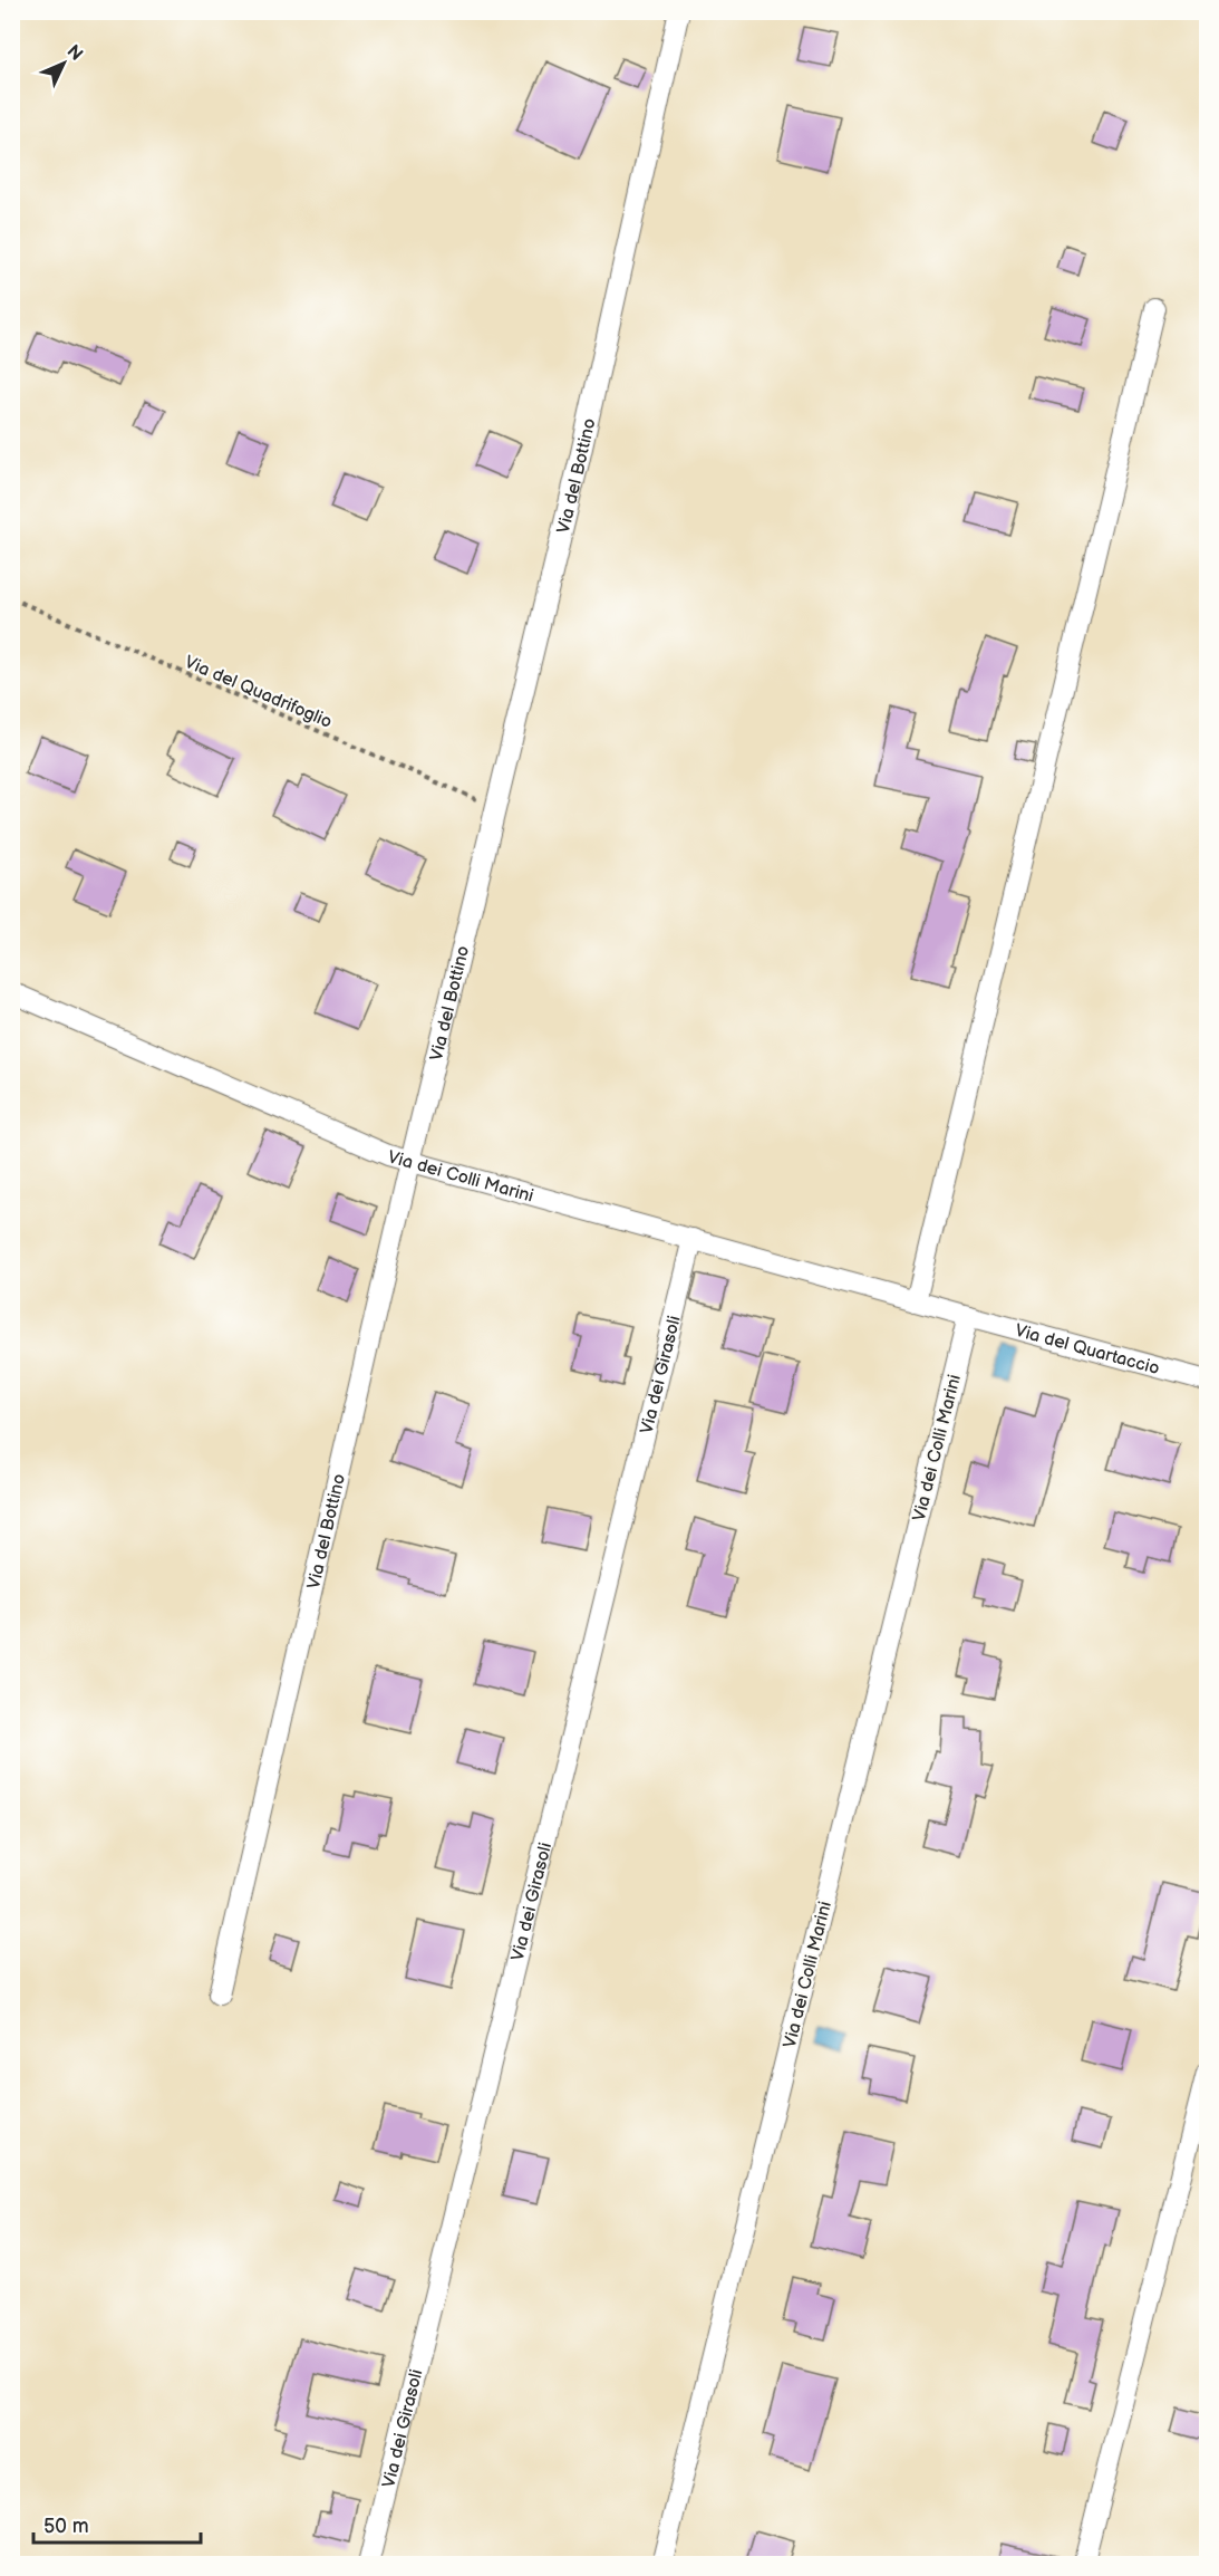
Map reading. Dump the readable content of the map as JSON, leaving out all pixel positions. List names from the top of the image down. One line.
{"streets":{"street":["Via del Bottino","Via dei Colli Marini","Via del Quartaccio","Via dei Girasoli"],"path":["Via del Quadrifoglio"]},"crossings":[["Via del Bottino","Via del Quadrifoglio"],["Via del Bottino","Via dei Colli Marini"],["Via dei Colli Marini","Via del Quartaccio"],["Via dei Colli Marini","Via dei Girasoli"]],"scale_bar":"50 m","north":"top right"}
